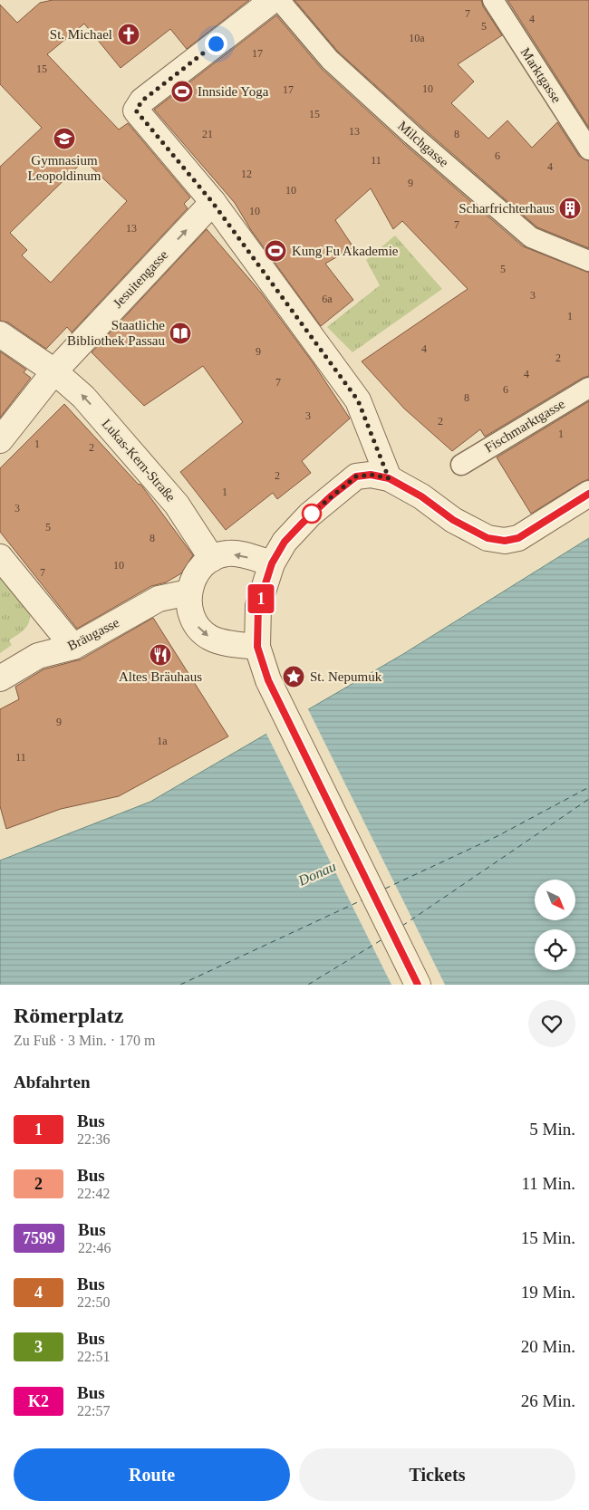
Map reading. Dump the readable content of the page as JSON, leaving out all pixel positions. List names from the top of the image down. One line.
{"streets":{"street":["Marktgasse","Milchgasse","Jesuitengasse","Fischmarktgasse","Lukas-Kern-Straße","Bräugasse"]},"crossings":[["Jesuitengasse","Lukas-Kern-Straße"]],"one_way":["Jesuitengasse"],"water":["Donau"],"places":{"church":["St. Michael"],"sports":["Innside Yoga","Kung Fu Akademie"],"school or university":["Gymnasium Leopoldinum"],"building":["Scharfrichterhaus"],"library":["Staatliche Bibliothek Passau"],"restaurant":["Altes Bräuhaus"],"place":["St. Nepumuk"]},"lines":["bus line 1"],"house_numbers":["7","4","5","10a","17","15","10","17","15","13","21","8","6","11","4","12","9","10","10","7","13","5","3","6a","1","4","9","2","4","7","6","8","3","2","1","1","2","2","1","3","5","8","10","7","9","1a","11"],"north":"bottom right","page":{"on_map":"1","heading":[["Römerplatz","Zu Fuß · 3 Min. · 170 m"],"Abfahrten"],"list":[{"mark":"1","name":"Bus","note":"22:36","value":"5 Min."},{"mark":"2","name":"Bus","note":"22:42","value":"11 Min."},{"mark":"7599","name":"Bus","note":"22:46","value":"15 Min."},{"mark":"4","name":"Bus","note":"22:50","value":"19 Min."},{"mark":"3","name":"Bus","note":"22:51","value":"20 Min."},{"mark":"K2","name":"Bus","note":"22:57","value":"26 Min."}],"buttons":["Route","Tickets"]}}
